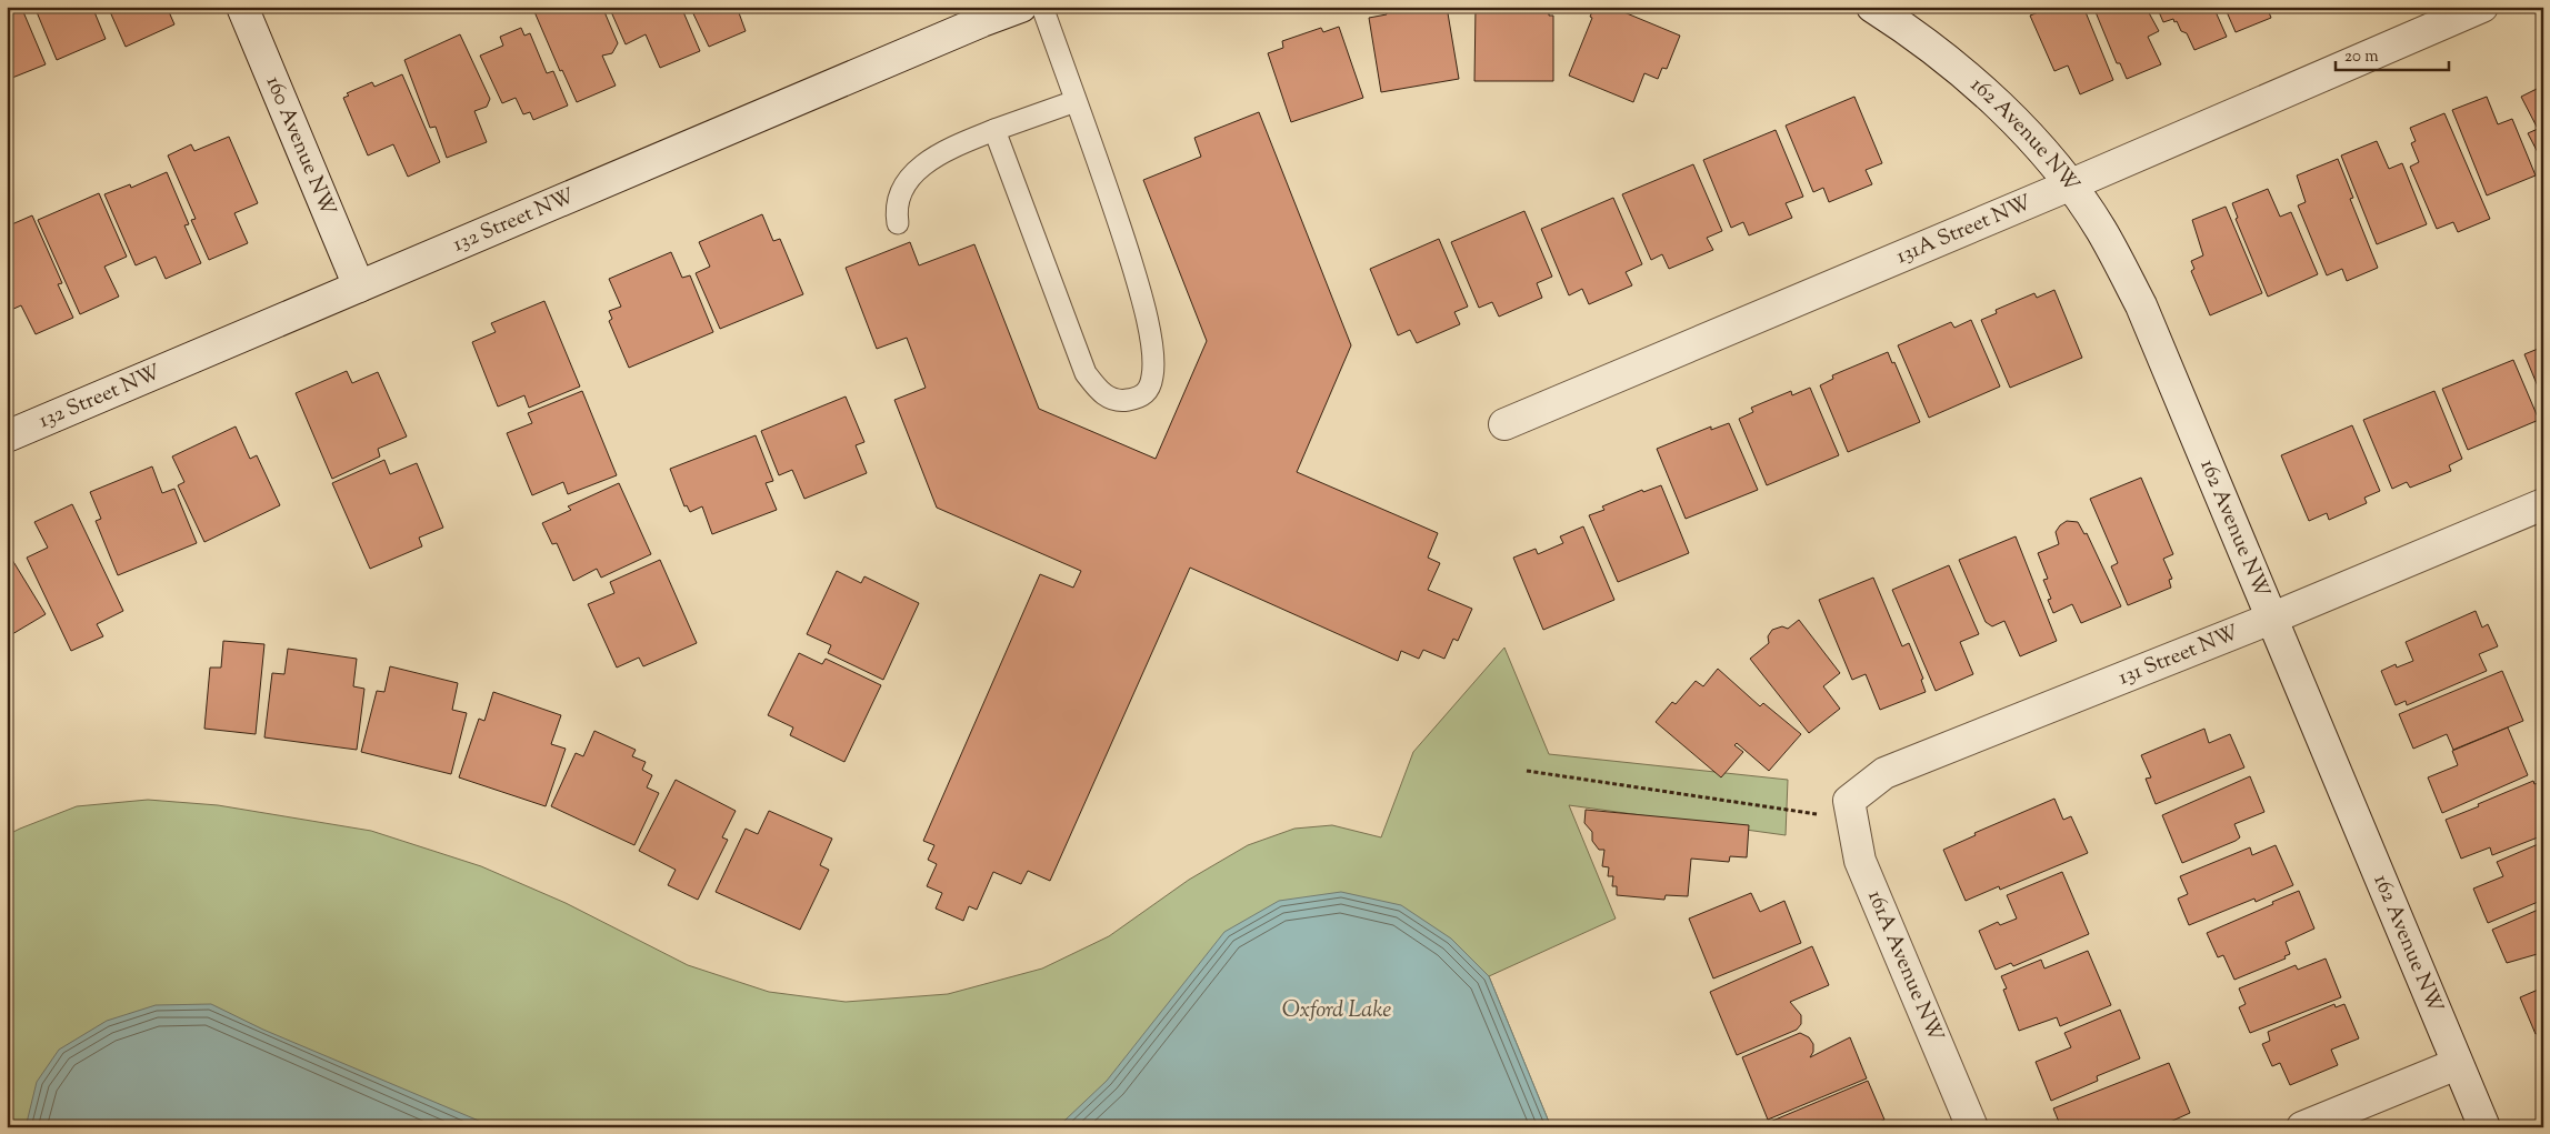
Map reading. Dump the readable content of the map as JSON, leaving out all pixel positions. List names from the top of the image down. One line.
{"streets":{"street":["162 Avenue NW","160 Avenue NW","132 Street NW","131A Street NW","131 Street NW","161A Avenue NW"]},"crossings":[["162 Avenue NW","131A Street NW"],["162 Avenue NW","131 Street NW"],["160 Avenue NW","132 Street NW"],["131 Street NW","161A Avenue NW"]],"water":["Oxford Lake"],"scale_bar":"20 m"}
